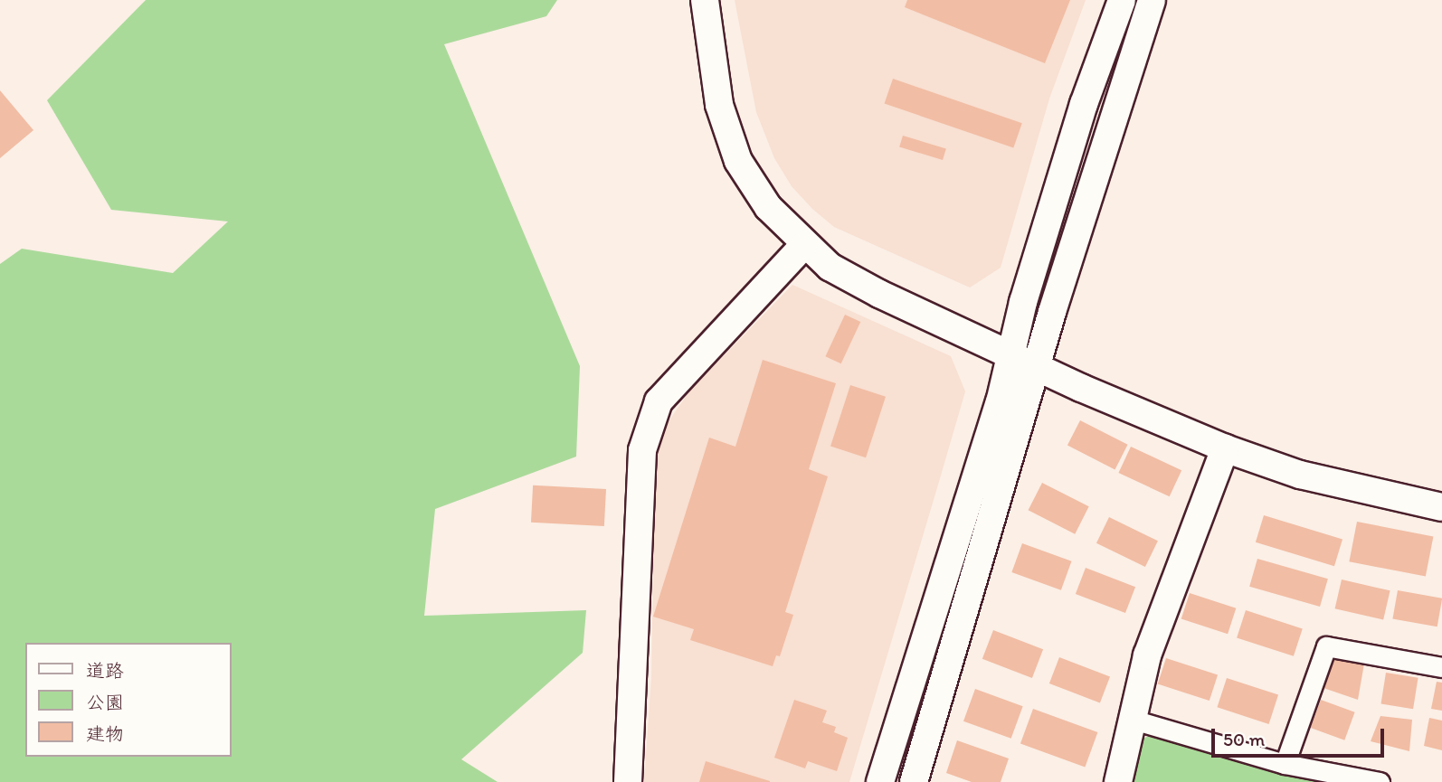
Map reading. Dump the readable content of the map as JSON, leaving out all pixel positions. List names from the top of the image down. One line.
{"legend":["道路","公園","建物"],"scale_bar":"50 m"}
